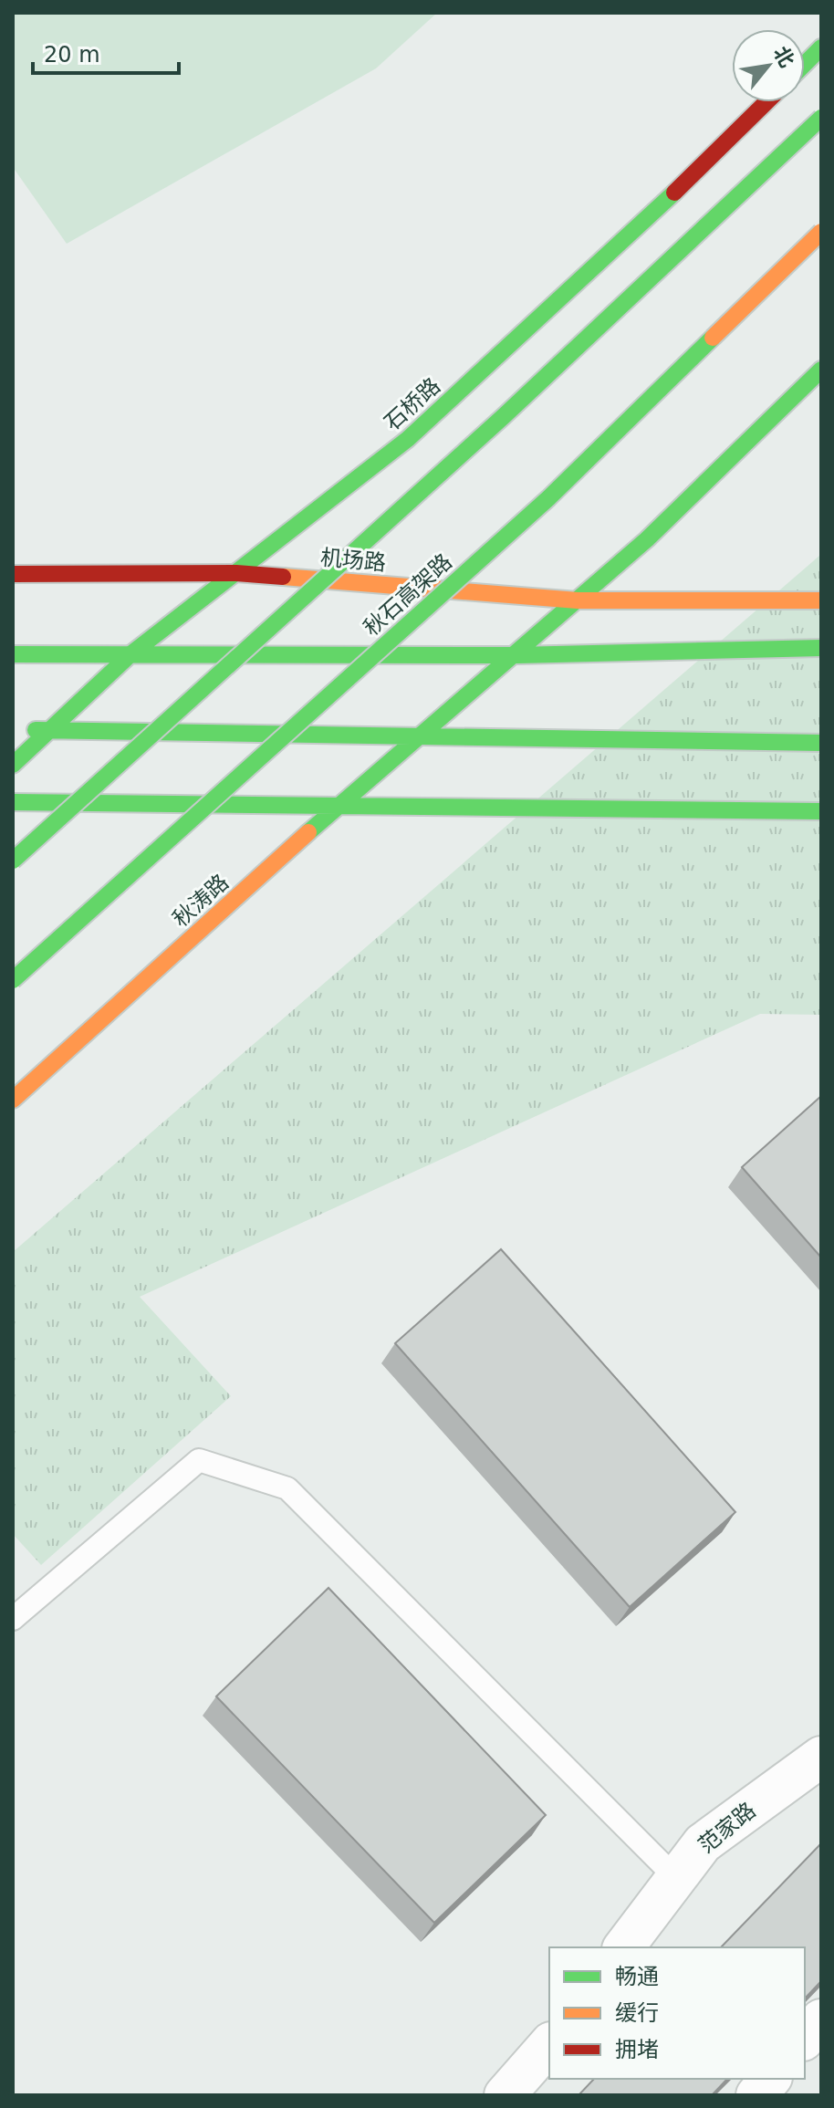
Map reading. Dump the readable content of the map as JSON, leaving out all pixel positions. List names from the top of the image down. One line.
{"streets":{"main road":["石桥路","机场路","秋石高架路","秋涛路"],"street":["范家路"]},"crossings":[["石桥路","机场路"]],"legend":["畅通","缓行","拥堵"],"scale_bar":"20 m","north":"top right"}
